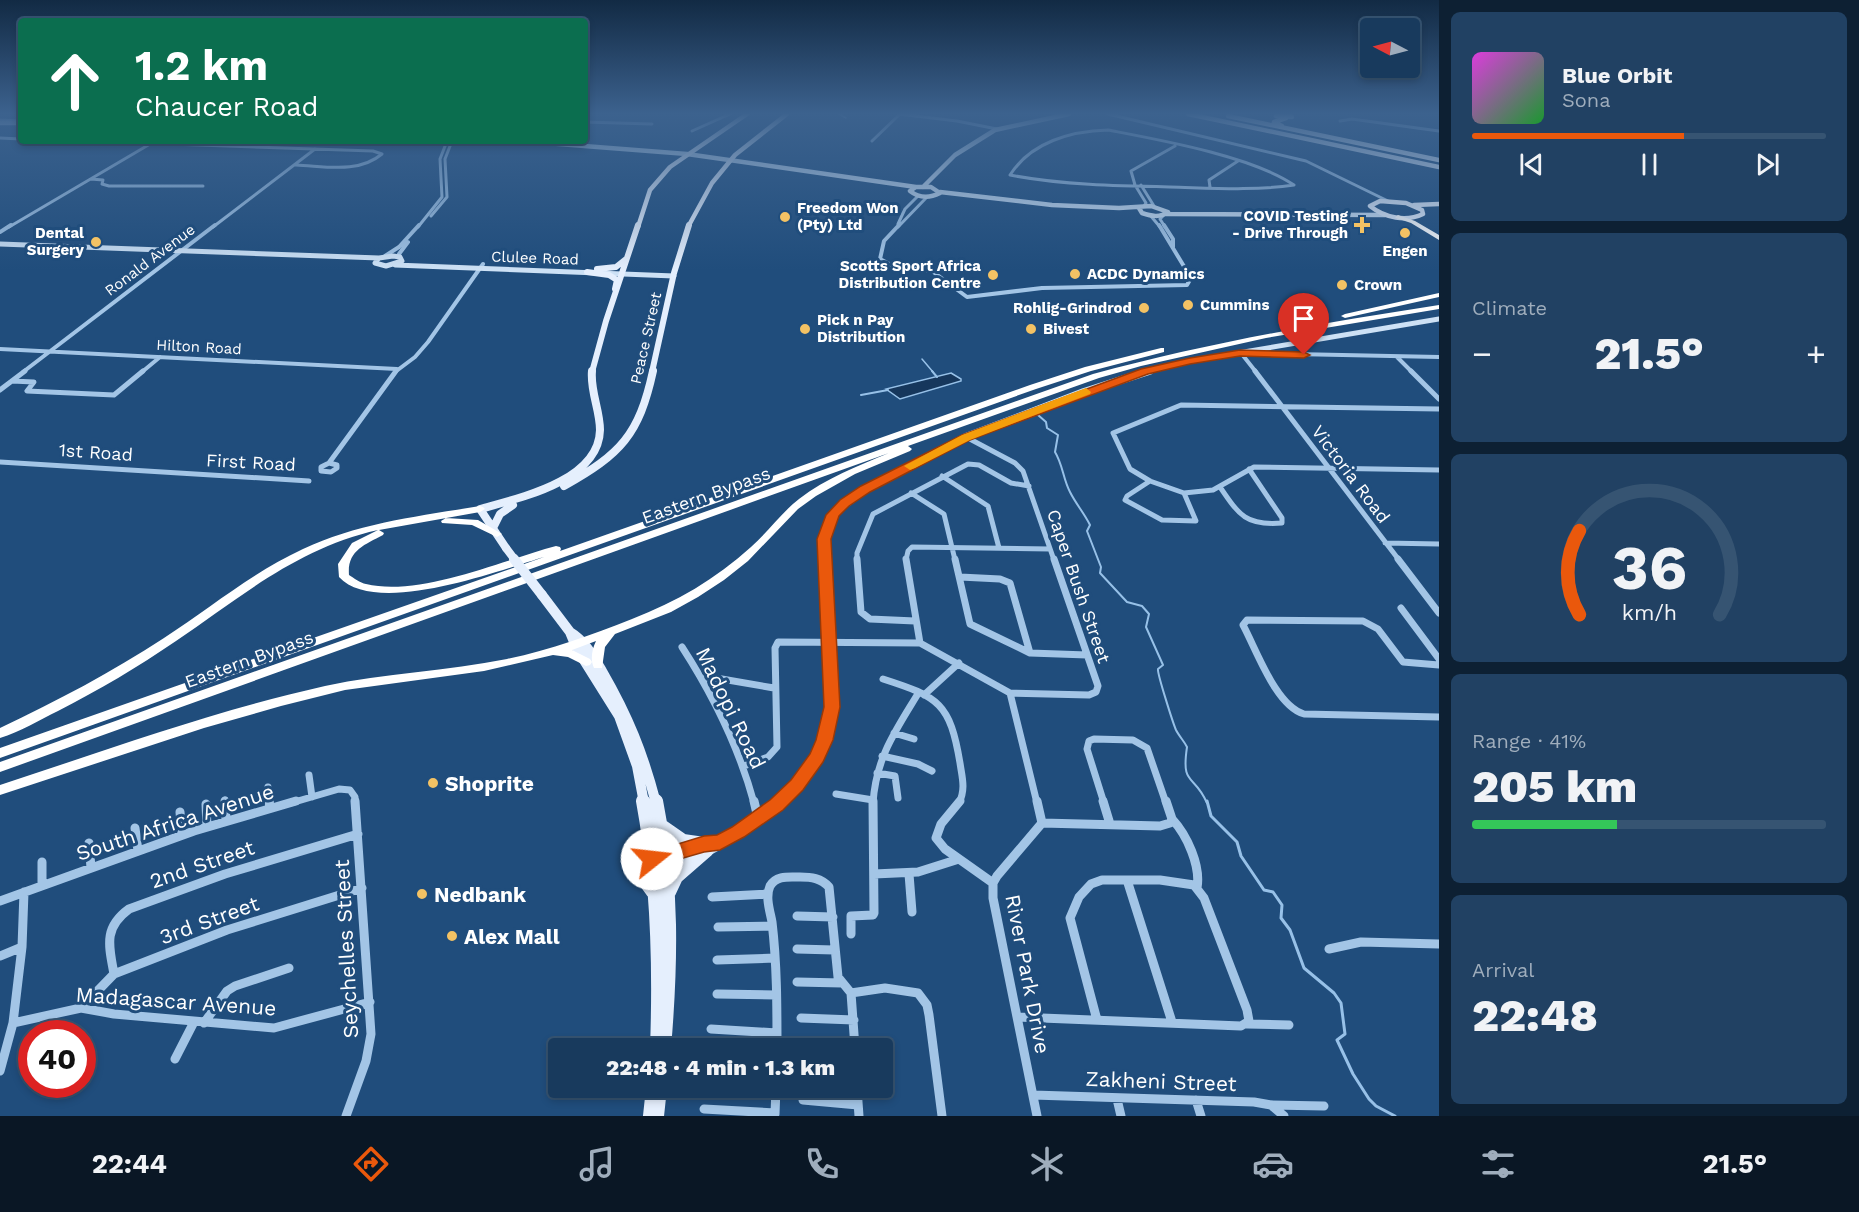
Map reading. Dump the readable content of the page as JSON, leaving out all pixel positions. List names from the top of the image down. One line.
{"streets":{"highway":["Eastern Bypass"],"main road":["Peace Street"],"street":["Clulee Road","Ronald Avenue","Hilton Road","1st Road","First Road","Victoria Road","Caper Bush Street","Madopi Road","South Africa Avenue","2nd Street","3rd Street","Seychelles Street","River Park Drive","Madagascar Avenue","Zakheni Street"]},"crossings":[["Clulee Road","Peace Street"],["Ronald Avenue","Hilton Road"],["1st Road","First Road"],["South Africa Avenue","Seychelles Street"],["2nd Street","3rd Street"],["2nd Street","Seychelles Street"],["3rd Street","Seychelles Street"],["3rd Street","Madagascar Avenue"],["Seychelles Street","Madagascar Avenue"],["River Park Drive","Zakheni Street"]],"places":{"other":["Freedom Won (Pty) Ltd","Engen","Dental Surgery","ACDC Dynamics","Scotts Sport Africa Distribution Centre","Crown","Cummins","Rohlig-Grindrod","Pick n Pay Distribution","Bivest","Shoprite","Nedbank","Alex Mall"],"health":["COVID Testing - Drive Through"]},"north":"left","page":{"turn":["1.2 km","Chaucer Road"],"song":["Blue Orbit","Sona"],"tile":["Climate",["Range · 41%","205 km"],["Arrival","22:48"]],"heat":["−","21.5°","+"],"limit":"40","trip":"22:48 · 4 min · 1.3 km","tabs":["22:44","21.5°"],"gauge":["36","km/h"]}}
